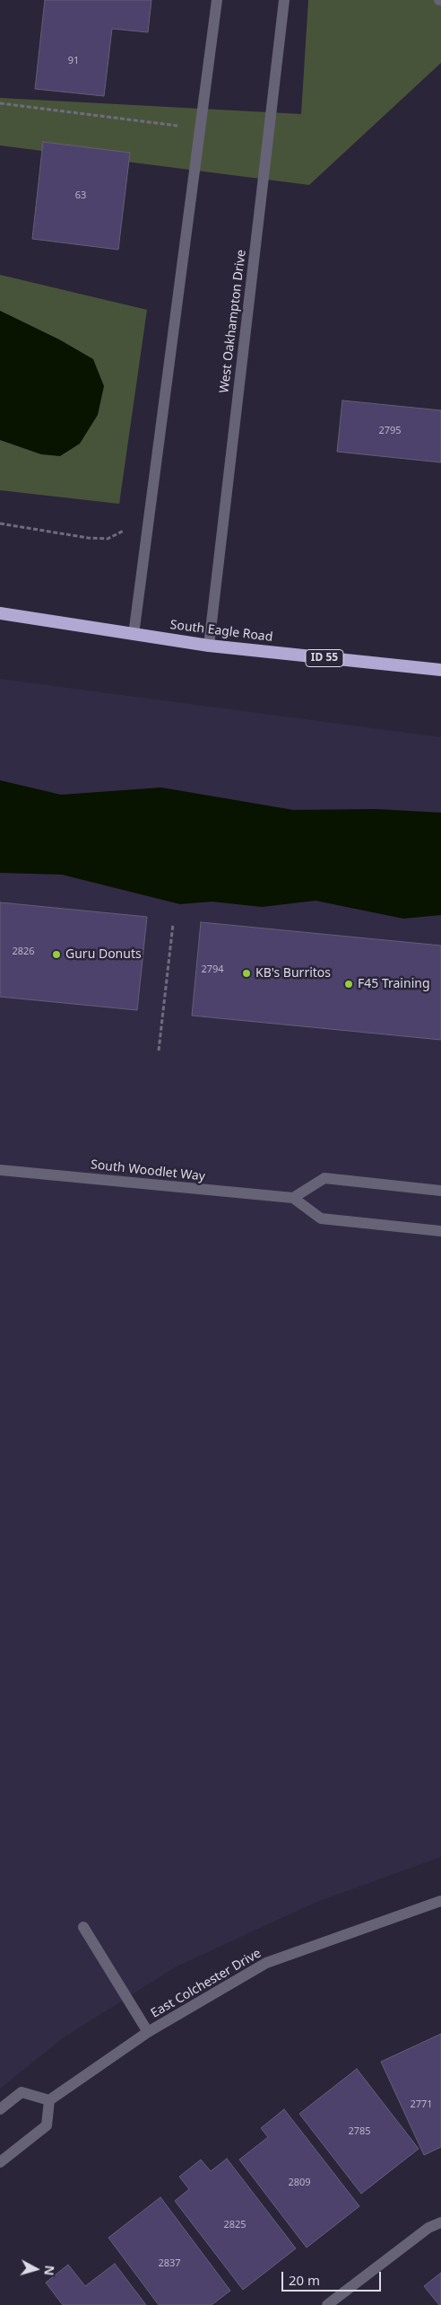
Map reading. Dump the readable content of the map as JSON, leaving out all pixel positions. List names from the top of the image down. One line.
{"streets":{"highway":["South Eagle Road","ID 55"],"street":["West Oakhampton Drive","South Woodlet Way","East Colchester Drive"]},"crossings":[["West Oakhampton Drive","South Eagle Road"]],"places":["Guru Donuts","KB's Burritos","F45 Training"],"house_numbers":["91","63","2795","2826","2794","2771","2785","2809","2825","2837"],"scale_bar":"20 m","north":"right"}
